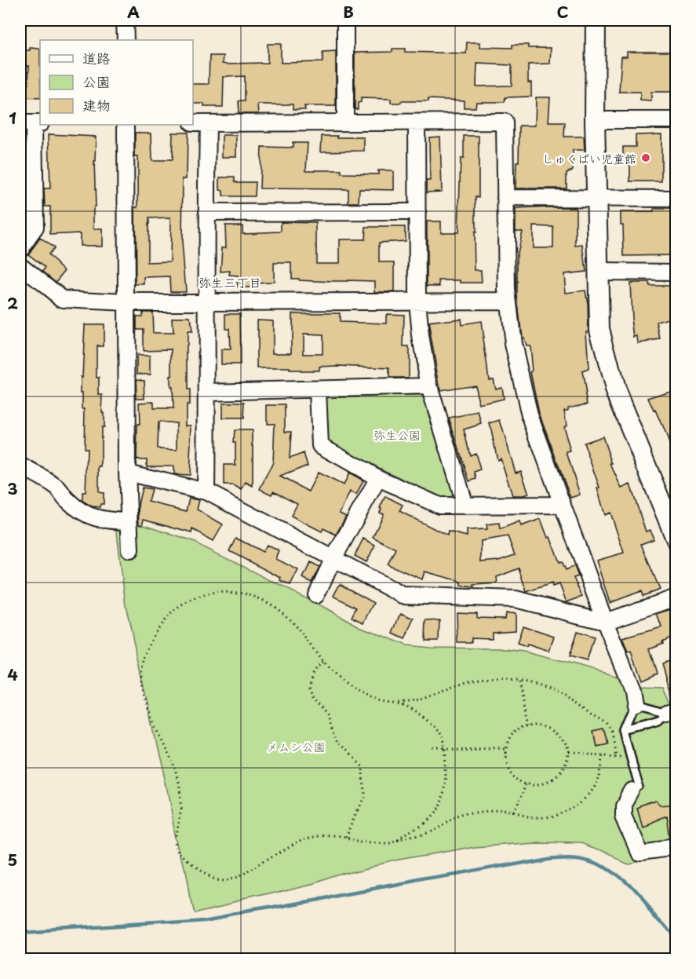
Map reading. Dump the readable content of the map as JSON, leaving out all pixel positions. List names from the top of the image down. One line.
{"districts":["弥生三丁目"],"parks":["弥生公園","メムシ公園"],"places":["しゅくばい児童館"],"legend":["道路","公園","建物"],"grid":{"columns":["A","B","C"],"rows":["1","2","3","4","5"]}}
